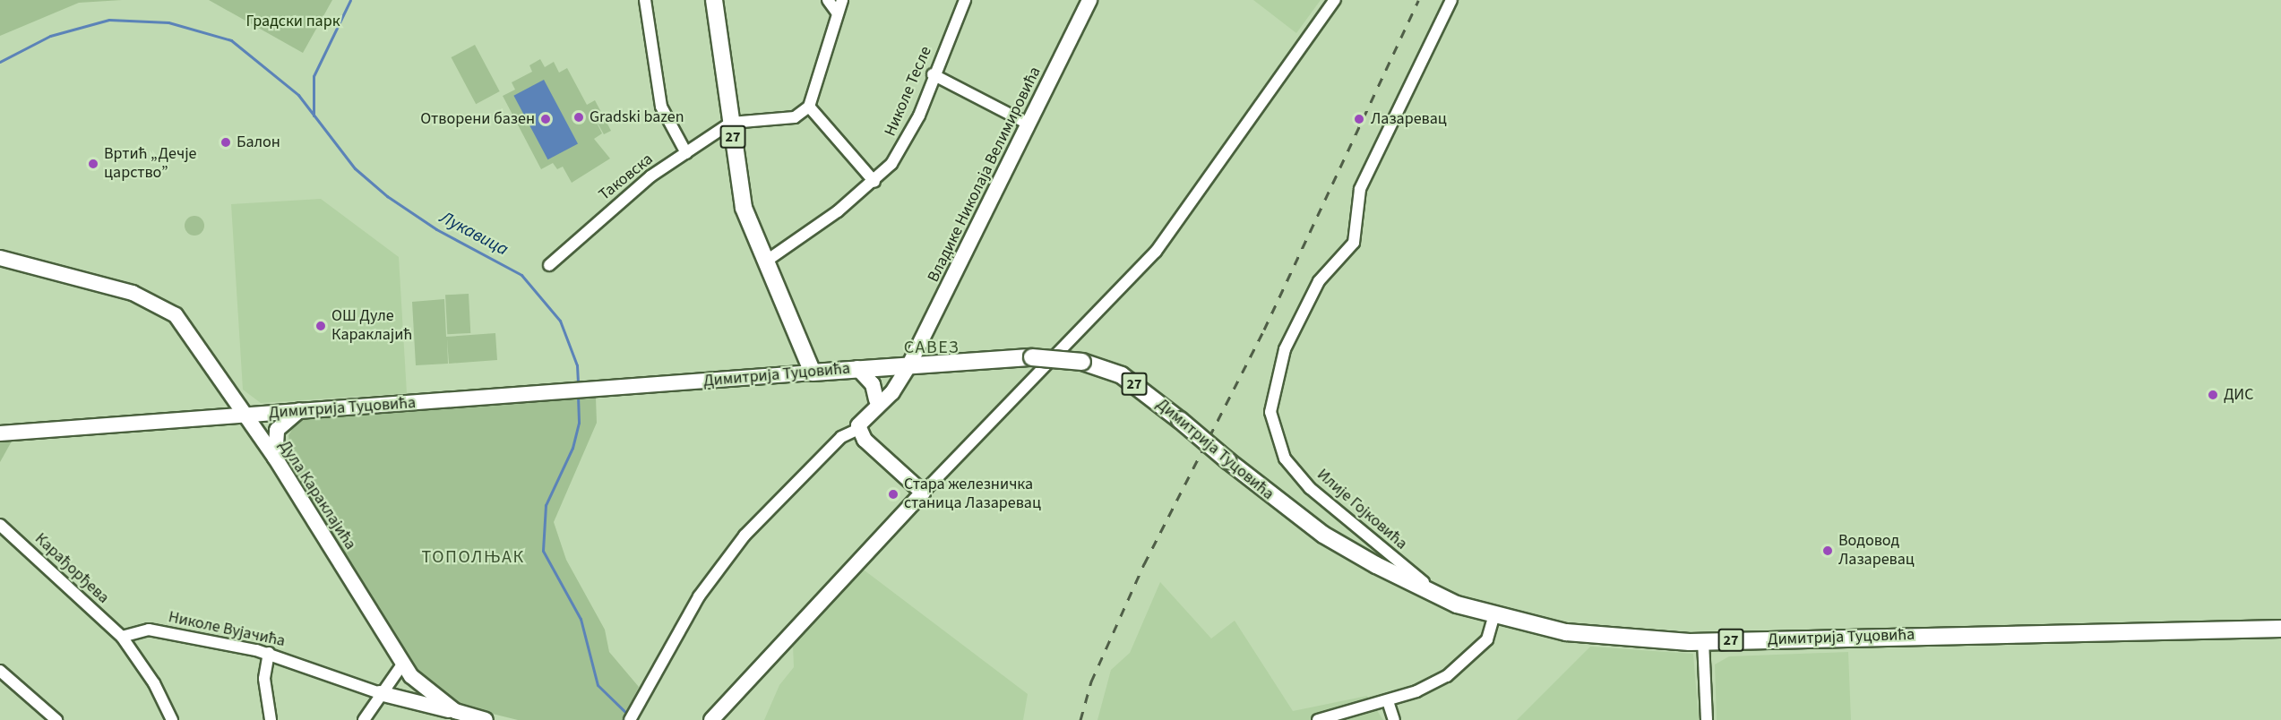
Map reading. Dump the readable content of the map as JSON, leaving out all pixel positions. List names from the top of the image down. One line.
{"streets":{"main road":["27","Димитрија Туцовића"],"street":["Николе Тесле","Владике Николаја Велимировића","Таковска","Дула Караклајића","Илије Гојковића","Карађорђева","Николе Вујачића"]},"crossings":[["Николе Тесле","27"],["27","Таковска"],["27","Димитрија Туцовића"],["Владике Николаја Велимировића","Димитрија Туцовића"],["Димитрија Туцовића","Дула Караклајића"],["Димитрија Туцовића","Илије Гојковића"],["Карађорђева","Николе Вујачића"]],"districts":["САВЕЗ","ТОПОЛЊАК"],"water":["Лукавица"],"parks":["Градски парк"],"places":["Gradski bazen","Отворени базен","Лазаревац","Балон","Вртић „Дечје царство”","ОШ Дуле Караклајић","ДИС","Стара железничка станица Лазаревац","Водовод Лазаревац"]}
